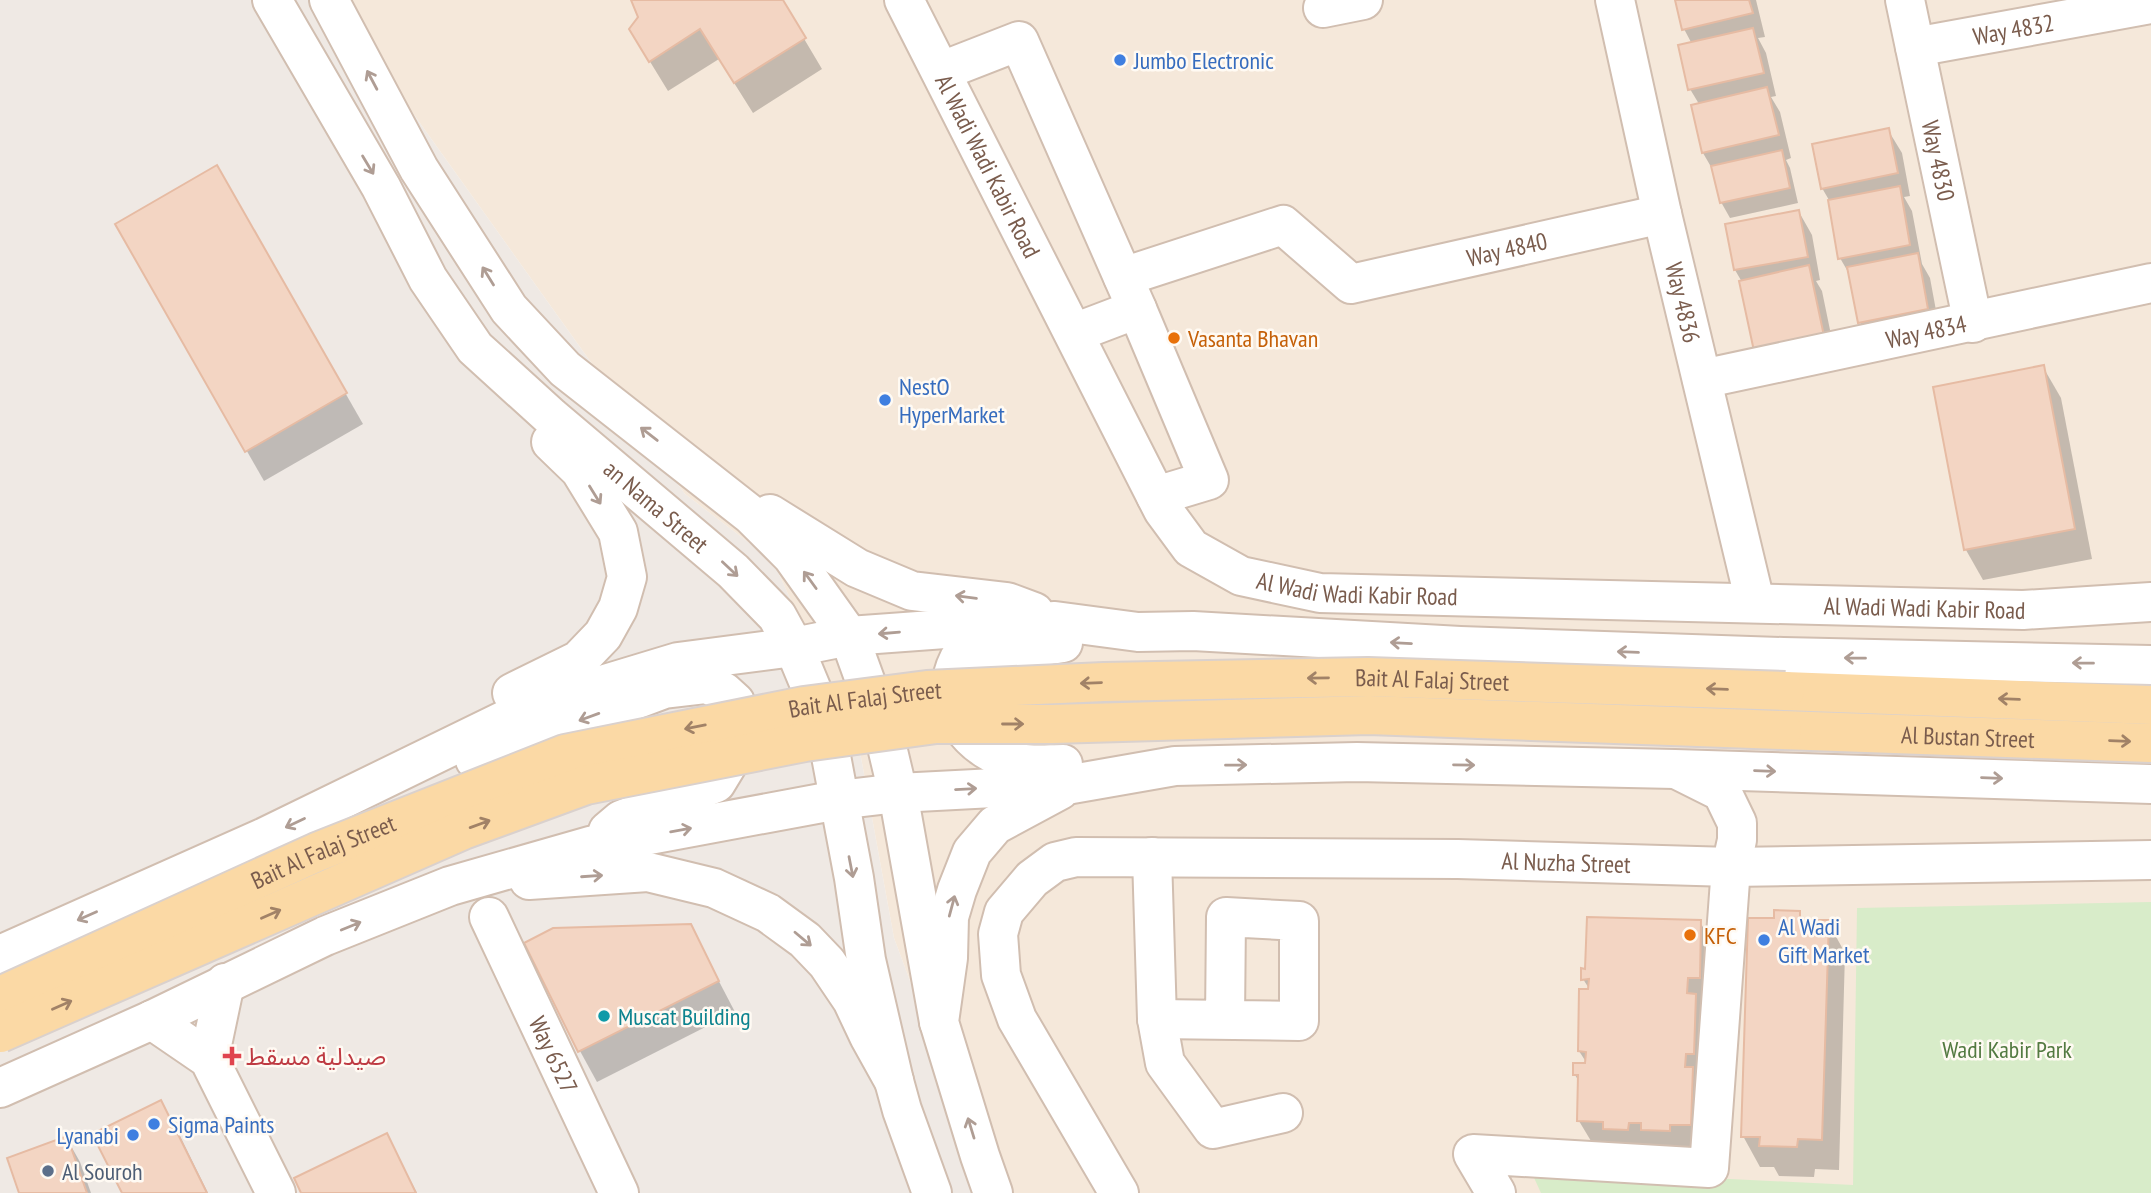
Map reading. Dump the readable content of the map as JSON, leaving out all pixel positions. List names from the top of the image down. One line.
{"streets":{"main road":["Bait Al Falaj Street","Al Bustan Street"],"street":["Way 4832","Way 4830","Al Wadi Wadi Kabir Road","Way 4840","Way 4836","Way 4834","an Nama Street","Al Nuzha Street","Way 6527"]},"crossings":[["Way 4832","Way 4830"],["Way 4830","Way 4834"],["Al Wadi Wadi Kabir Road","Way 4836"],["Way 4840","Way 4836"],["Way 4836","Way 4834"],["Bait Al Falaj Street","Al Bustan Street"]],"parks":["Wadi Kabir Park"],"places":{"other":["Jumbo Electronic","Vasanta Bhavan","NestO HyperMarket","KFC","Al Wadi Gift Market","Muscat Building","Sigma Paints","Lyanabi","Al Souroh"],"health":["صيدلية مسقط"]}}
